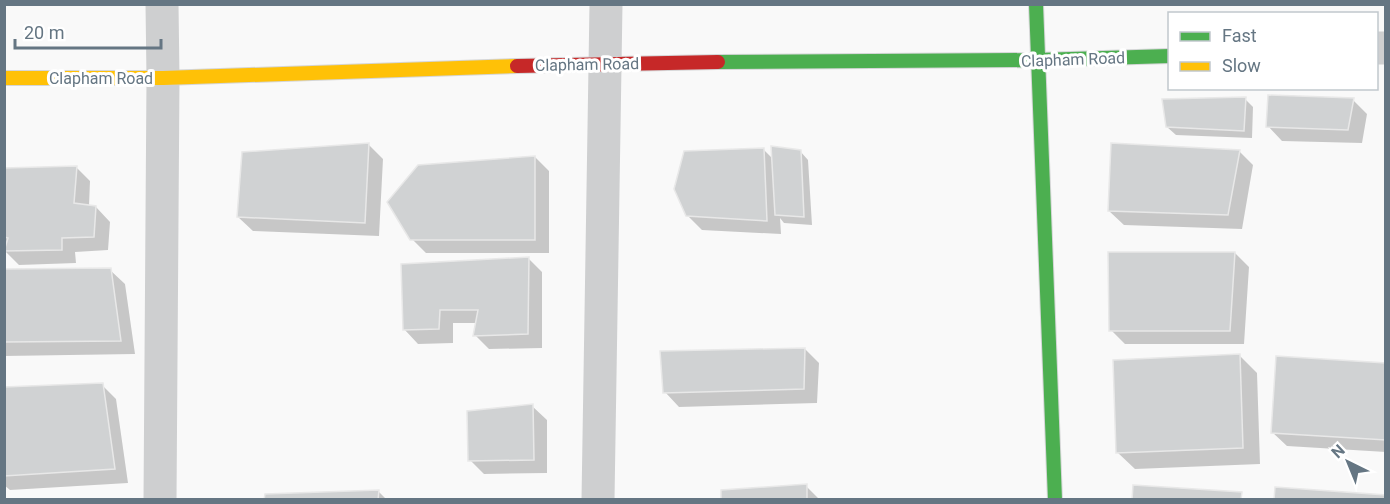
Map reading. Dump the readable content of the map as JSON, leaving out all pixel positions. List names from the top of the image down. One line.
{"streets":{"street":["Clapham Road"]},"legend":["Fast","Slow"],"scale_bar":"20 m","north":"top left"}
